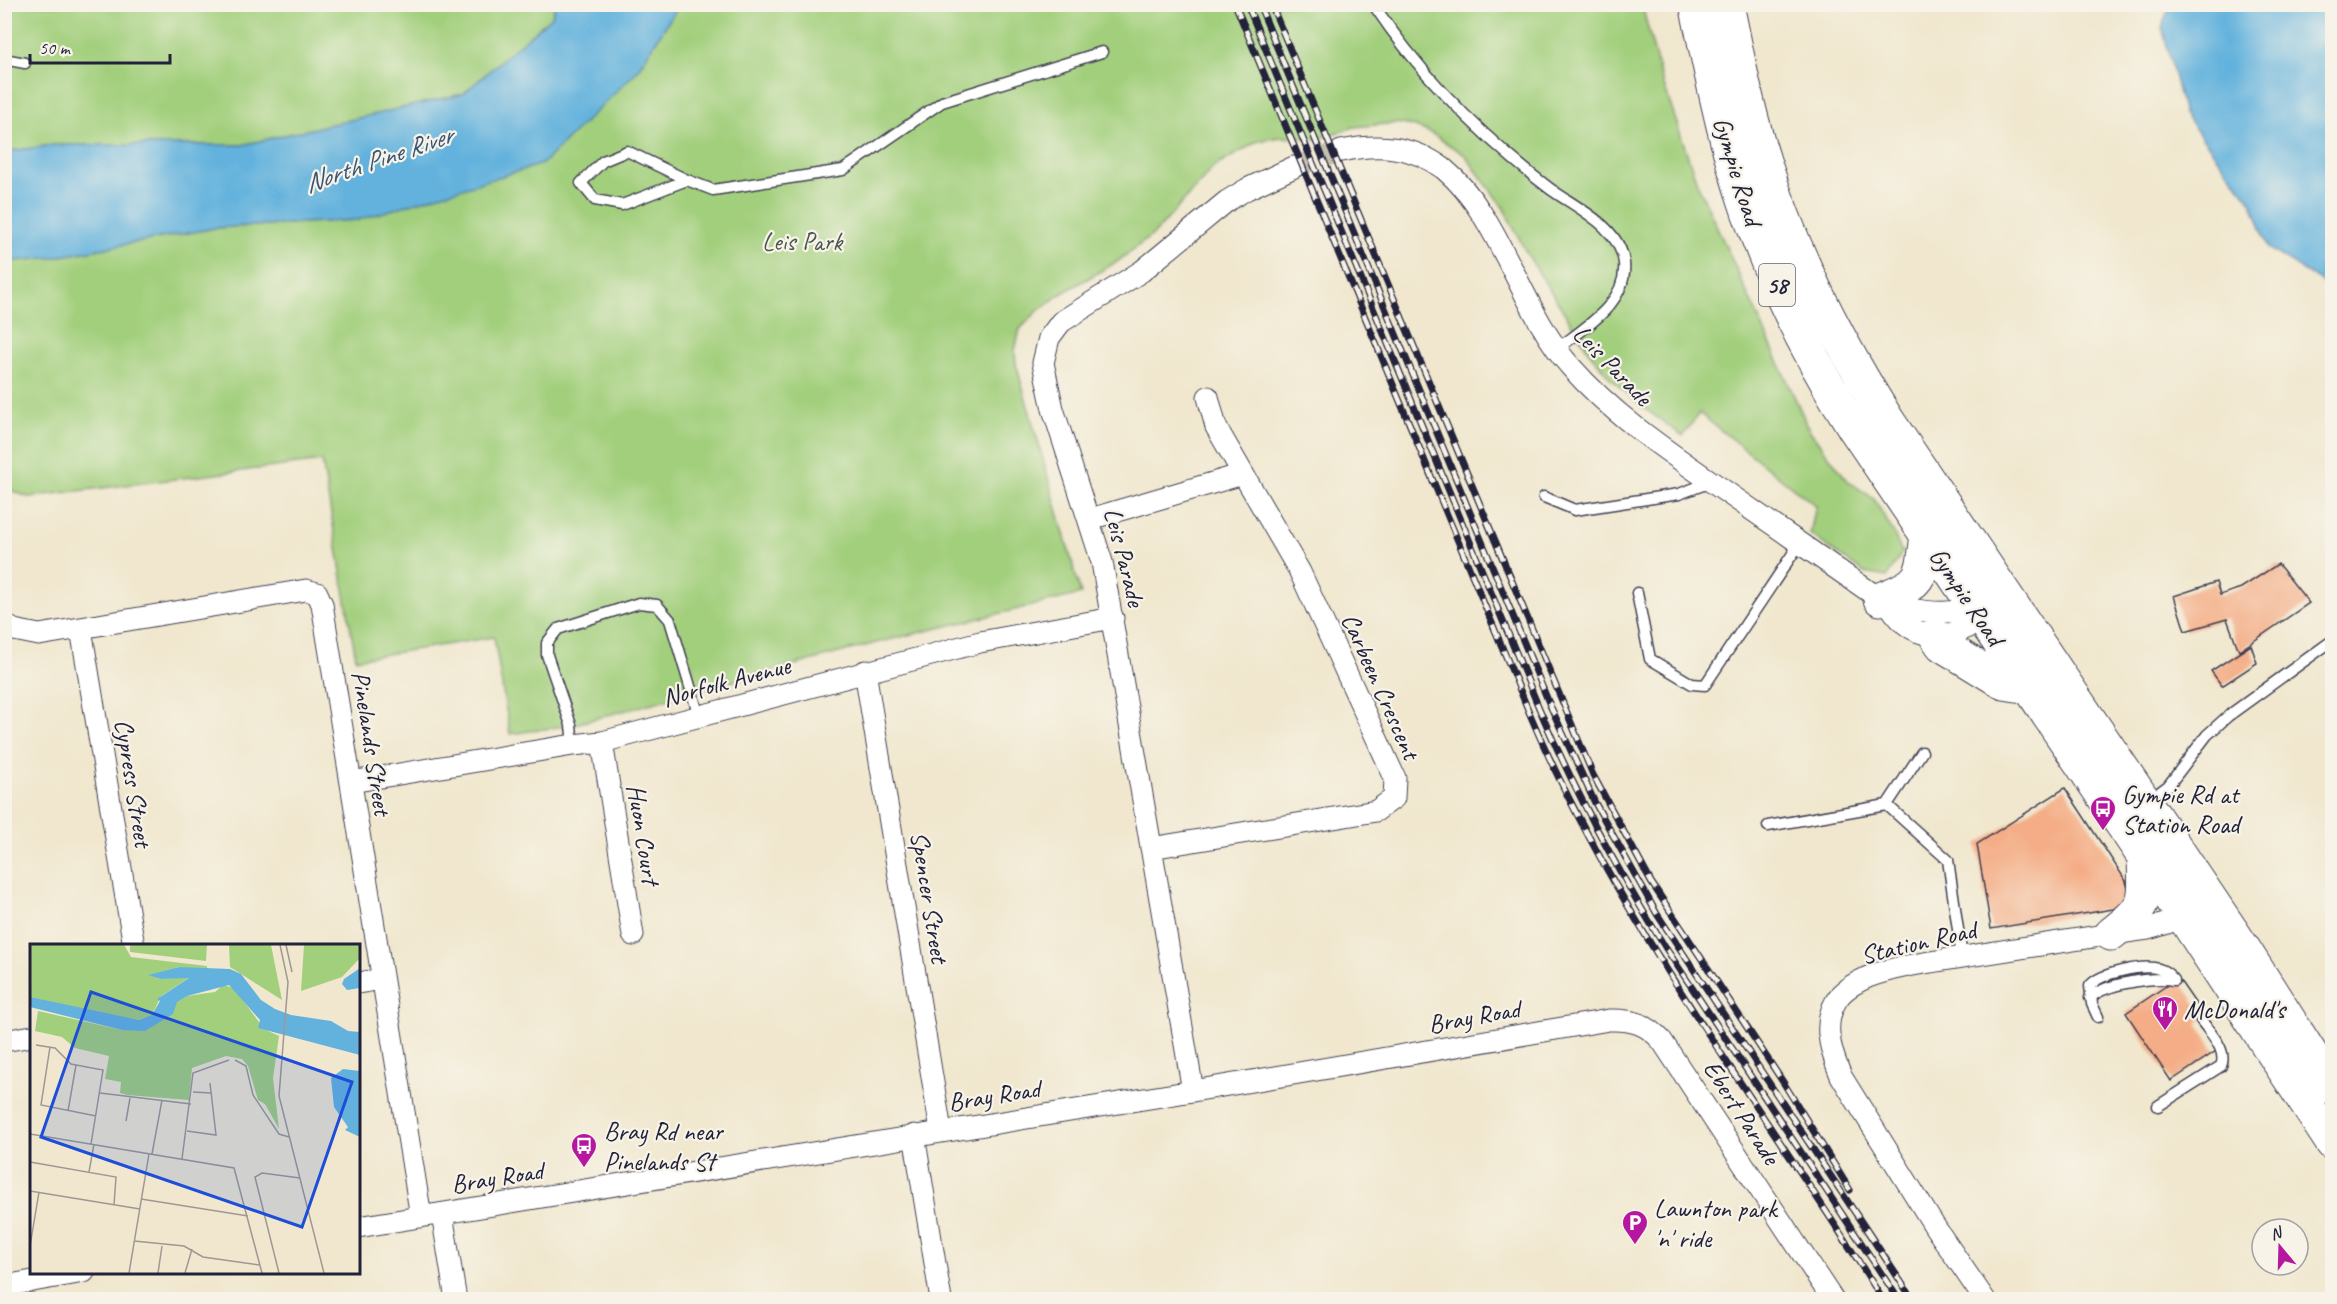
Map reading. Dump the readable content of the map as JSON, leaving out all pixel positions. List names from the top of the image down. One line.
{"streets":{"highway":["Gympie Road","58"],"street":["Leis Parade","Norfolk Avenue","Carbeen Crescent","Pinelands Street","Cypress Street","Huon Court","Spencer Street","Station Road","Bray Road","Ebert Parade"]},"crossings":[["Gympie Road","Leis Parade"],["Gympie Road","Station Road"],["Leis Parade","Norfolk Avenue"],["Leis Parade","Carbeen Crescent"],["Leis Parade","Bray Road"],["Norfolk Avenue","Pinelands Street"],["Norfolk Avenue","Huon Court"],["Norfolk Avenue","Spencer Street"],["Pinelands Street","Cypress Street"],["Pinelands Street","Bray Road"],["Spencer Street","Bray Road"],["Bray Road","Ebert Parade"]],"water":["North Pine River"],"parks":["Leis Park"],"places":{"bus stop":["Gympie Rd at Station Road","Bray Rd near Pinelands St"],"restaurant":["McDonald's"],"parking":["Lawnton park 'n' ride"]},"scale_bar":"50 m","north":"top"}
